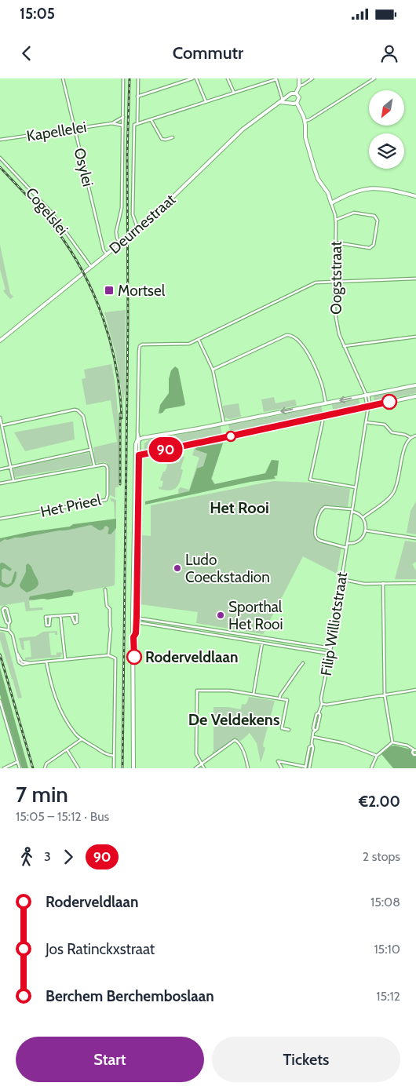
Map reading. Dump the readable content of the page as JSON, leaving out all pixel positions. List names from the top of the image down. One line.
{"streets":{"street":["Kapellelei","Osylei","Cogelslei","Deurnestraat","Oogststraat","Het Prieel","Filip Williotstraat"]},"crossings":[["Kapellelei","Osylei"],["Osylei","Deurnestraat"],["Cogelslei","Deurnestraat"],["Oogststraat","Filip Williotstraat"]],"districts":["Het Rooi","De Veldekens"],"places":{"transit":["Mortsel"],"other":["Ludo Coeckstadion","Sporthal Het Rooi","Roderveldlaan"]},"lines":["bus line 90"],"north":"bottom left","page":{"status":"15:05","header":"Commutr","on_map":"90","heading":["7 min","15:05 – 15:12 · Bus","€2.00"],"legs":["3","90","2 stops"],"list":[{"name":"Roderveldlaan","value":"15:08"},{"name":"Jos Ratinckxstraat","value":"15:10"},{"name":"Berchem Berchemboslaan","value":"15:12"}],"buttons":["Start","Tickets"]}}
